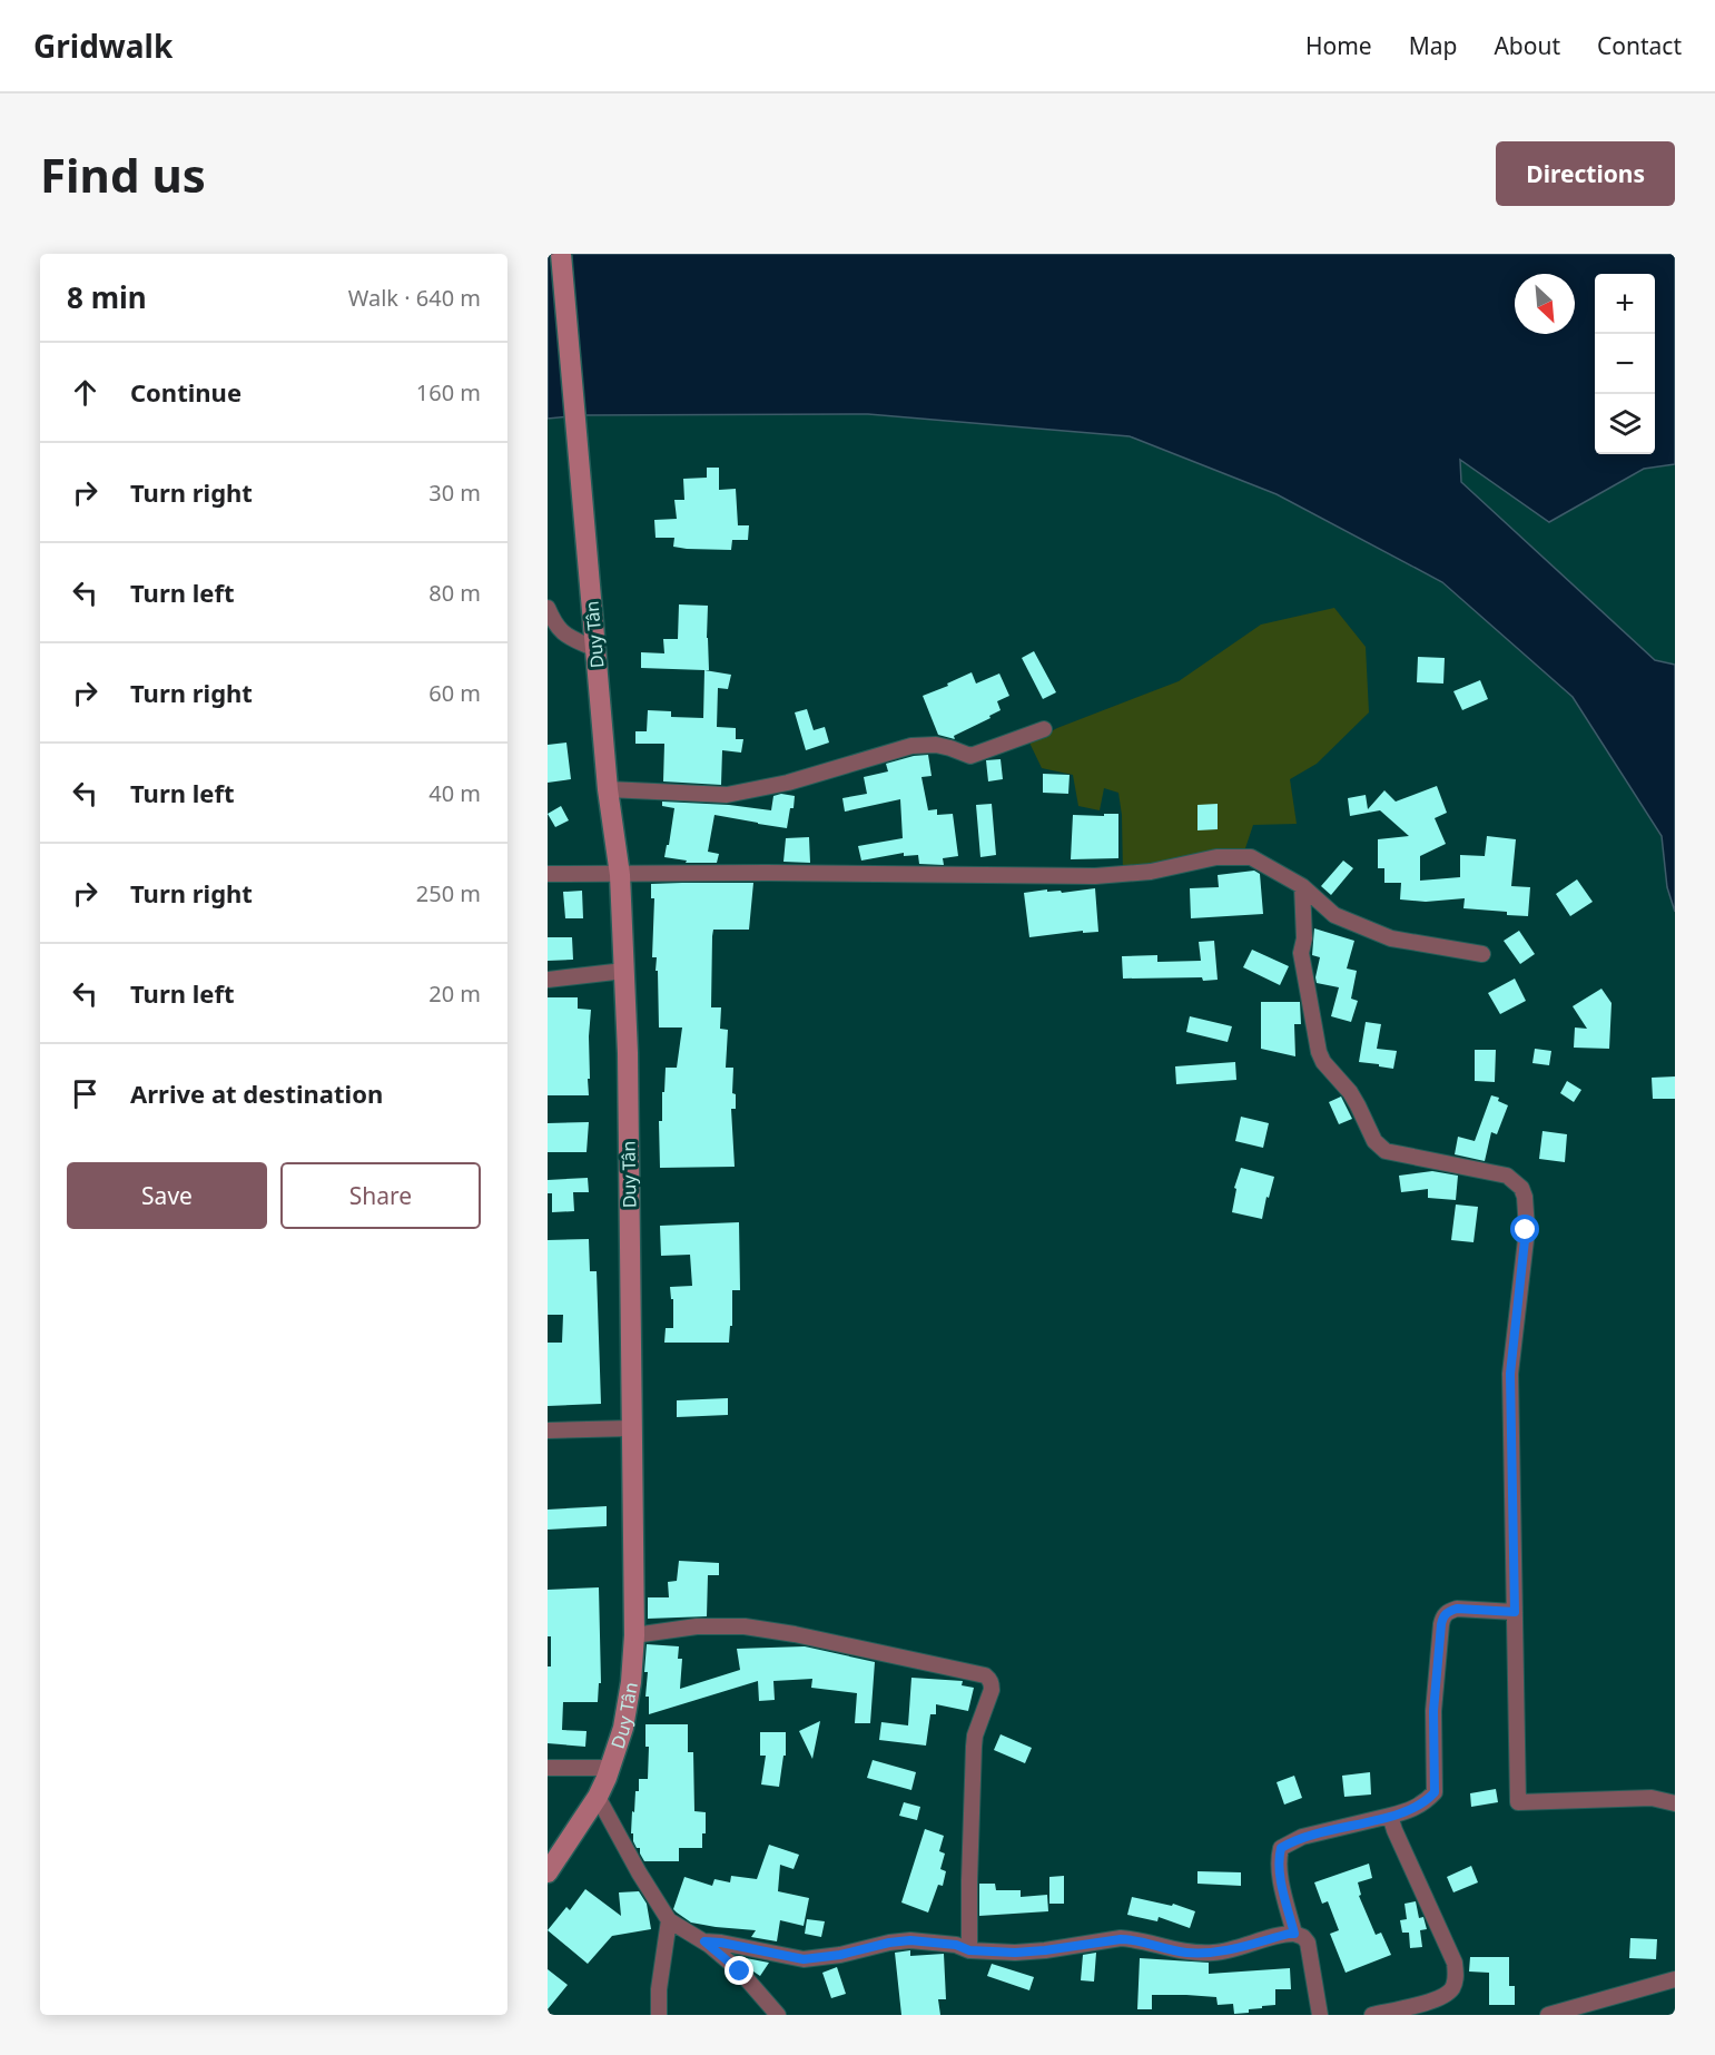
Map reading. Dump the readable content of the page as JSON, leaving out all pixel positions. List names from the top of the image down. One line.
{"streets":{"street":["Duy Tân"]},"north":"bottom right","page":{"header":"Gridwalk","nav":["Home","Map","About","Contact"],"buttons":["Directions",["Save","Share"]],"title":"Find us","heading":["8 min","Walk · 640 m"],"map_buttons":["+","−"],"list":[["Continue","160 m"],["Turn right","30 m"],["Turn left","80 m"],["Turn right","60 m"],["Turn left","40 m"],["Turn right","250 m"],["Turn left","20 m"],"Arrive at destination"]}}
